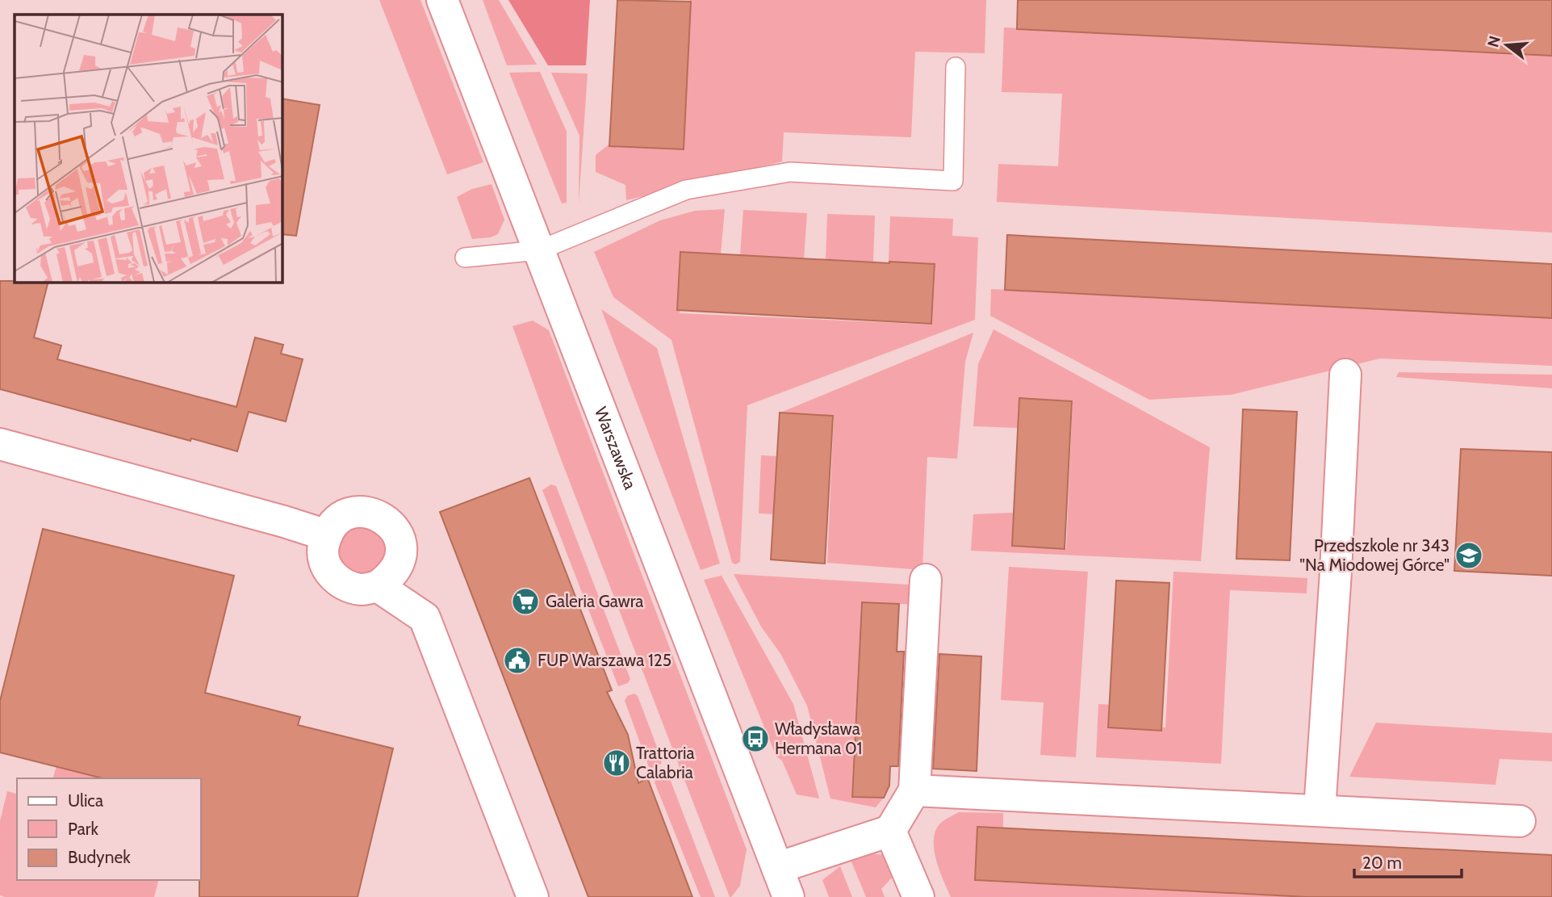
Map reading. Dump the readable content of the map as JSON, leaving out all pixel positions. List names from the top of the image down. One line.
{"streets":{"street":["Warszawska"]},"places":{"school or university":["Przedszkole nr 343 \"Na Miodowej Górce\""],"supermarket":["Galeria Gawra"],"public building":["FUP Warszawa 125"],"bus stop":["Władysława Hermana 01"],"restaurant":["Trattoria Calabria"]},"legend":["Ulica","Park","Budynek"],"scale_bar":"20 m","north":"left"}
